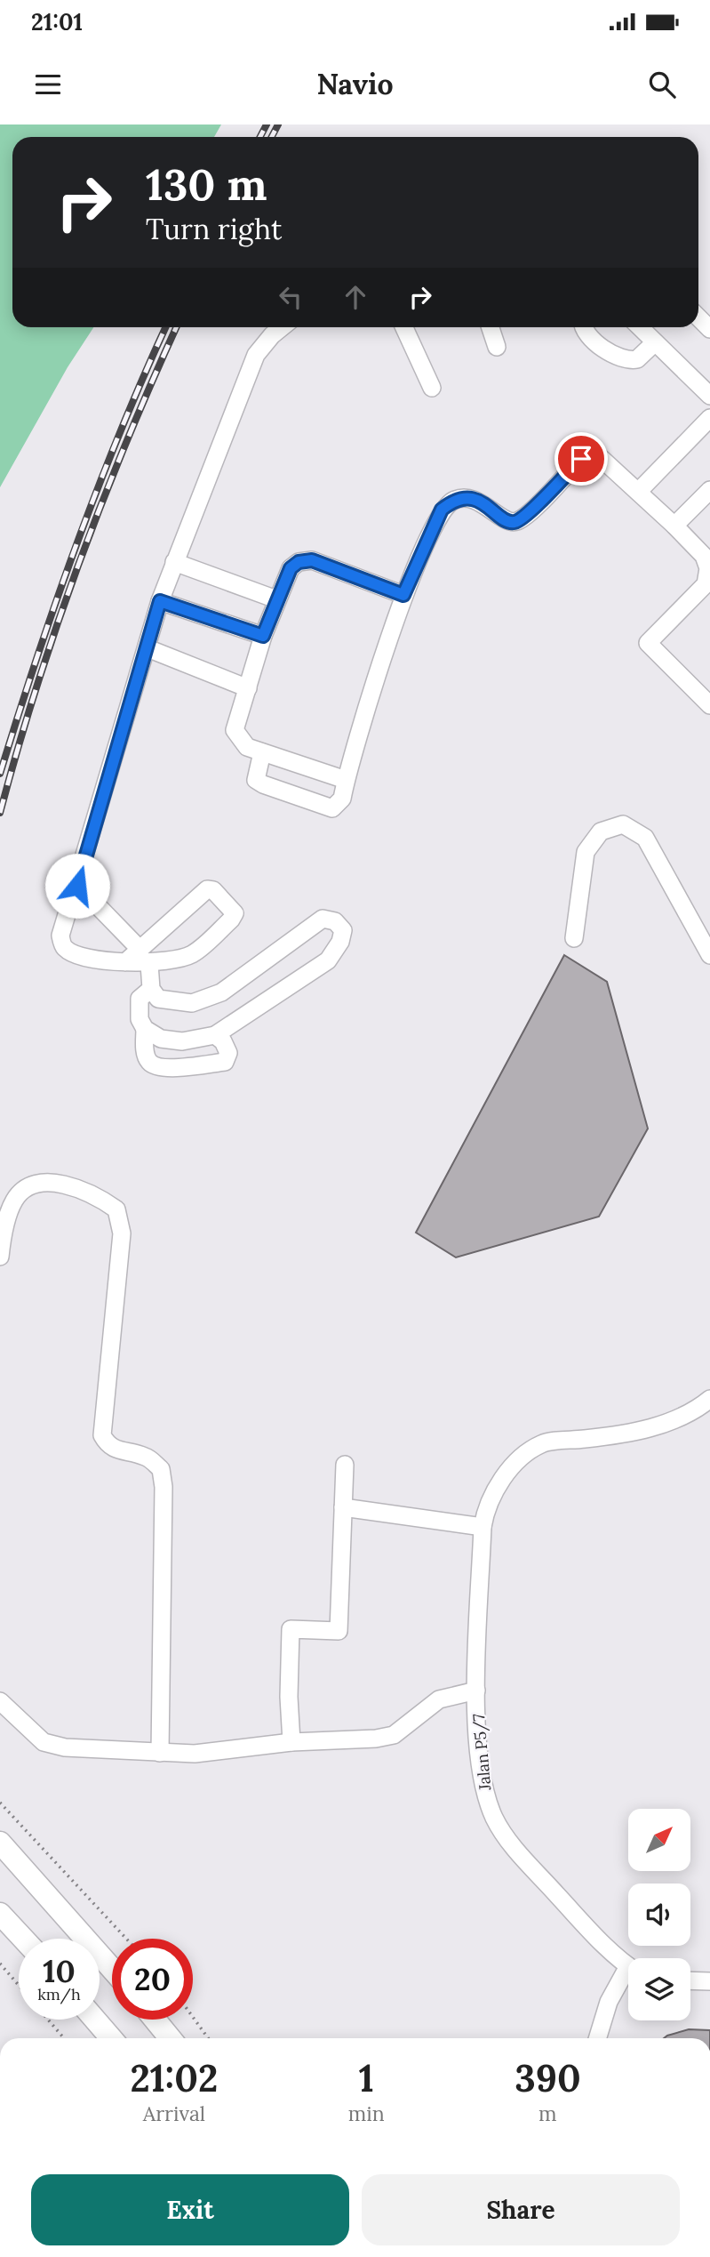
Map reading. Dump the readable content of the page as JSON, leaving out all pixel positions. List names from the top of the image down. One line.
{"streets":{"street":["Jalan P5/7"]},"north":"top right","page":{"status":"21:01","header":"Navio","turn":["130 m","Turn right"],"speed":"10 km/h","limit":"20","eta":["21:02","Arrival","1","min","390","m"],"buttons":["Exit","Share"]}}
